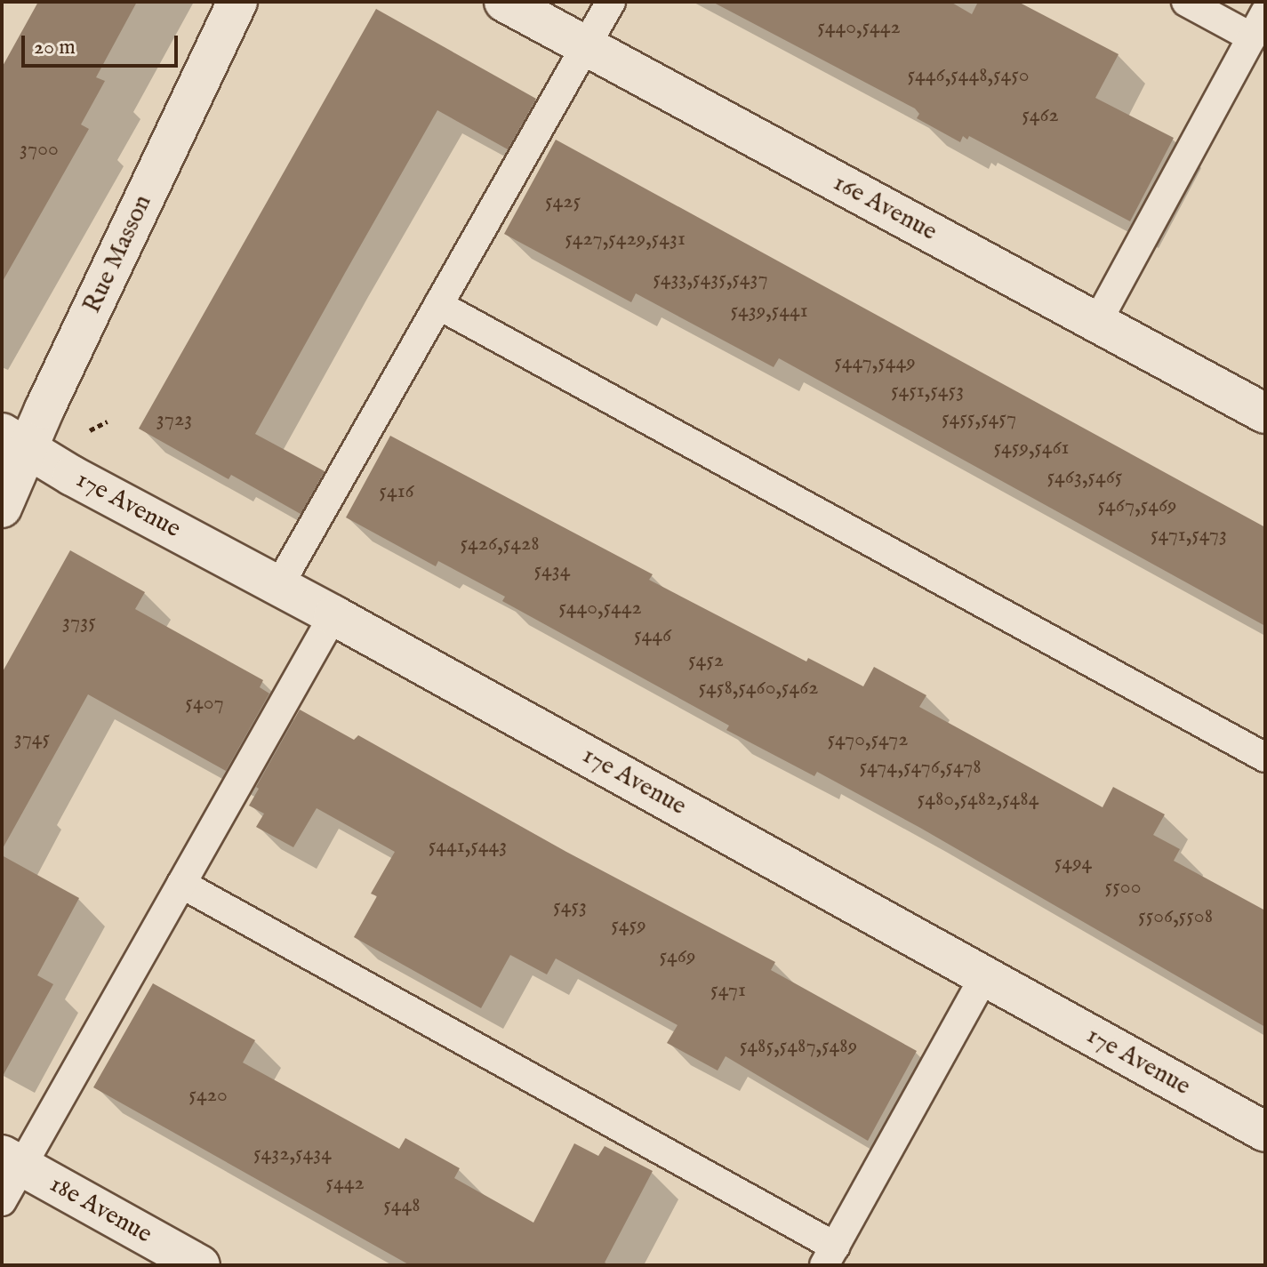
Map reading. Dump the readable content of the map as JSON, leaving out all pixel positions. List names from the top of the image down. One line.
{"streets":{"street":["16e Avenue","Rue Masson","17e Avenue","18e Avenue"]},"crossings":[["Rue Masson","17e Avenue"]],"house_numbers":["5440,5442","5446,5448,5450","5462","3700","5425","5427,5429,5431","5433,5435,5437","5439,5441","5447,5449","5451,5453","5455,5457","3723","5459,5461","5463,5465","5416","5467,5469","5471,5473","5426,5428","5434","5440,5442","3735","5446","5452","5458,5460,5462","5407","3745","5470,5472","5474,5476,5478","5480,5482,5484","5441,5443","5494","5500","5453","5506,5508","5459","5469","5471","5485,5487,5489","5420","5432,5434","5442","5448"],"scale_bar":"20 m"}
